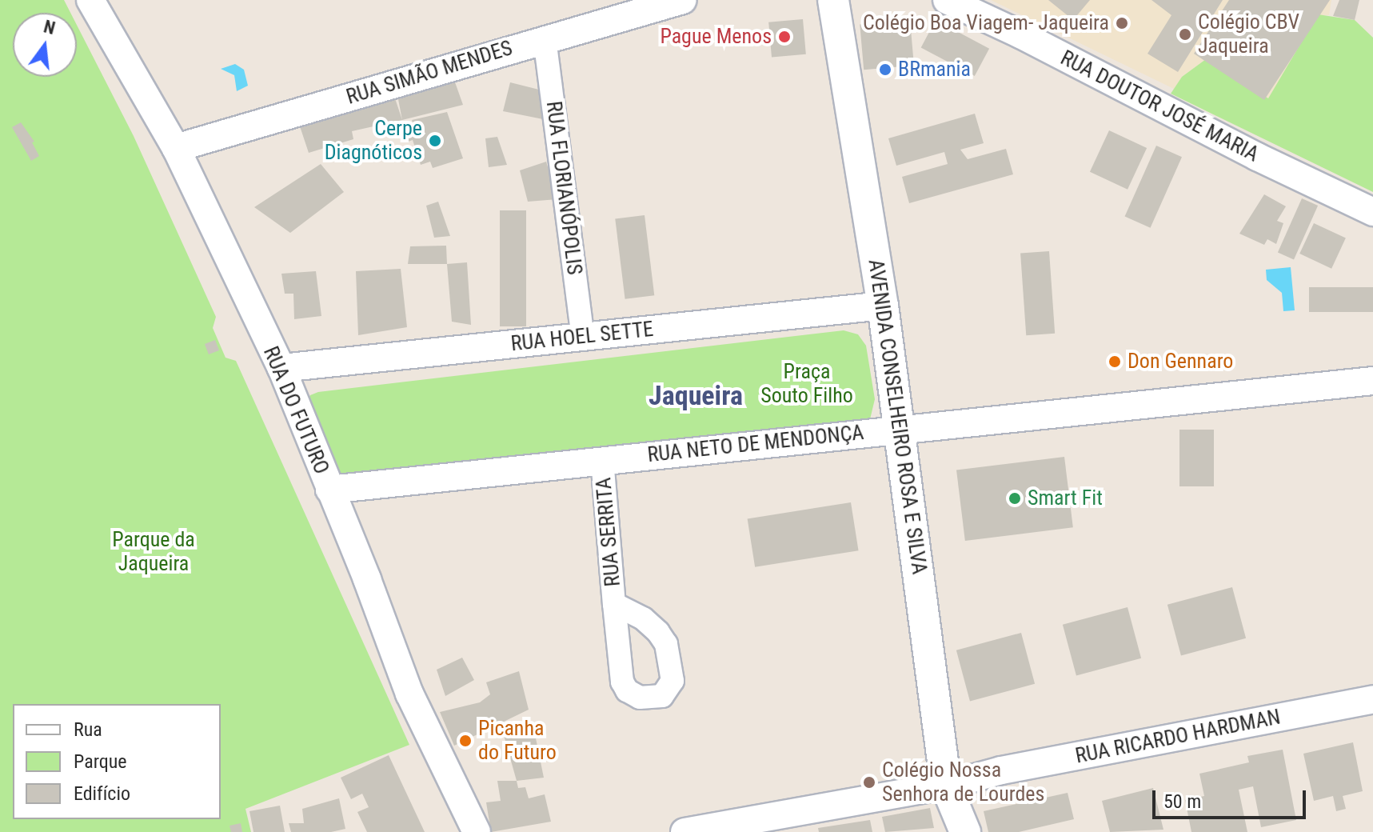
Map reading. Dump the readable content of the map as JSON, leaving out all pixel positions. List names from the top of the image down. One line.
{"streets":{"main road":["AVENIDA CONSELHEIRO ROSA E SILVA"],"street":["RUA SIMÃO MENDES","RUA DOUTOR JOSÉ MARIA","RUA FLORIANÓPOLIS","RUA HOEL SETTE","RUA DO FUTURO","RUA NETO DE MENDONÇA","RUA SERRITA","RUA RICARDO HARDMAN"]},"crossings":[["RUA SIMÃO MENDES","RUA FLORIANÓPOLIS"],["RUA SIMÃO MENDES","RUA DO FUTURO"],["RUA FLORIANÓPOLIS","RUA HOEL SETTE"],["RUA HOEL SETTE","RUA DO FUTURO"],["RUA HOEL SETTE","AVENIDA CONSELHEIRO ROSA E SILVA"],["RUA DO FUTURO","RUA NETO DE MENDONÇA"],["AVENIDA CONSELHEIRO ROSA E SILVA","RUA NETO DE MENDONÇA"],["AVENIDA CONSELHEIRO ROSA E SILVA","RUA RICARDO HARDMAN"],["RUA NETO DE MENDONÇA","RUA SERRITA"]],"districts":["Jaqueira"],"parks":["Praça Souto Filho","Parque da Jaqueira"],"places":["Colégio Boa Viagem- Jaqueira","Colégio CBV Jaqueira","Pague Menos","BRmania","Cerpe Diagnóticos","Don Gennaro","Smart Fit","Picanha do Futuro","Colégio Nossa Senhora de Lourdes"],"legend":["Rua","Parque","Edifício"],"scale_bar":"50 m","north":"top"}
